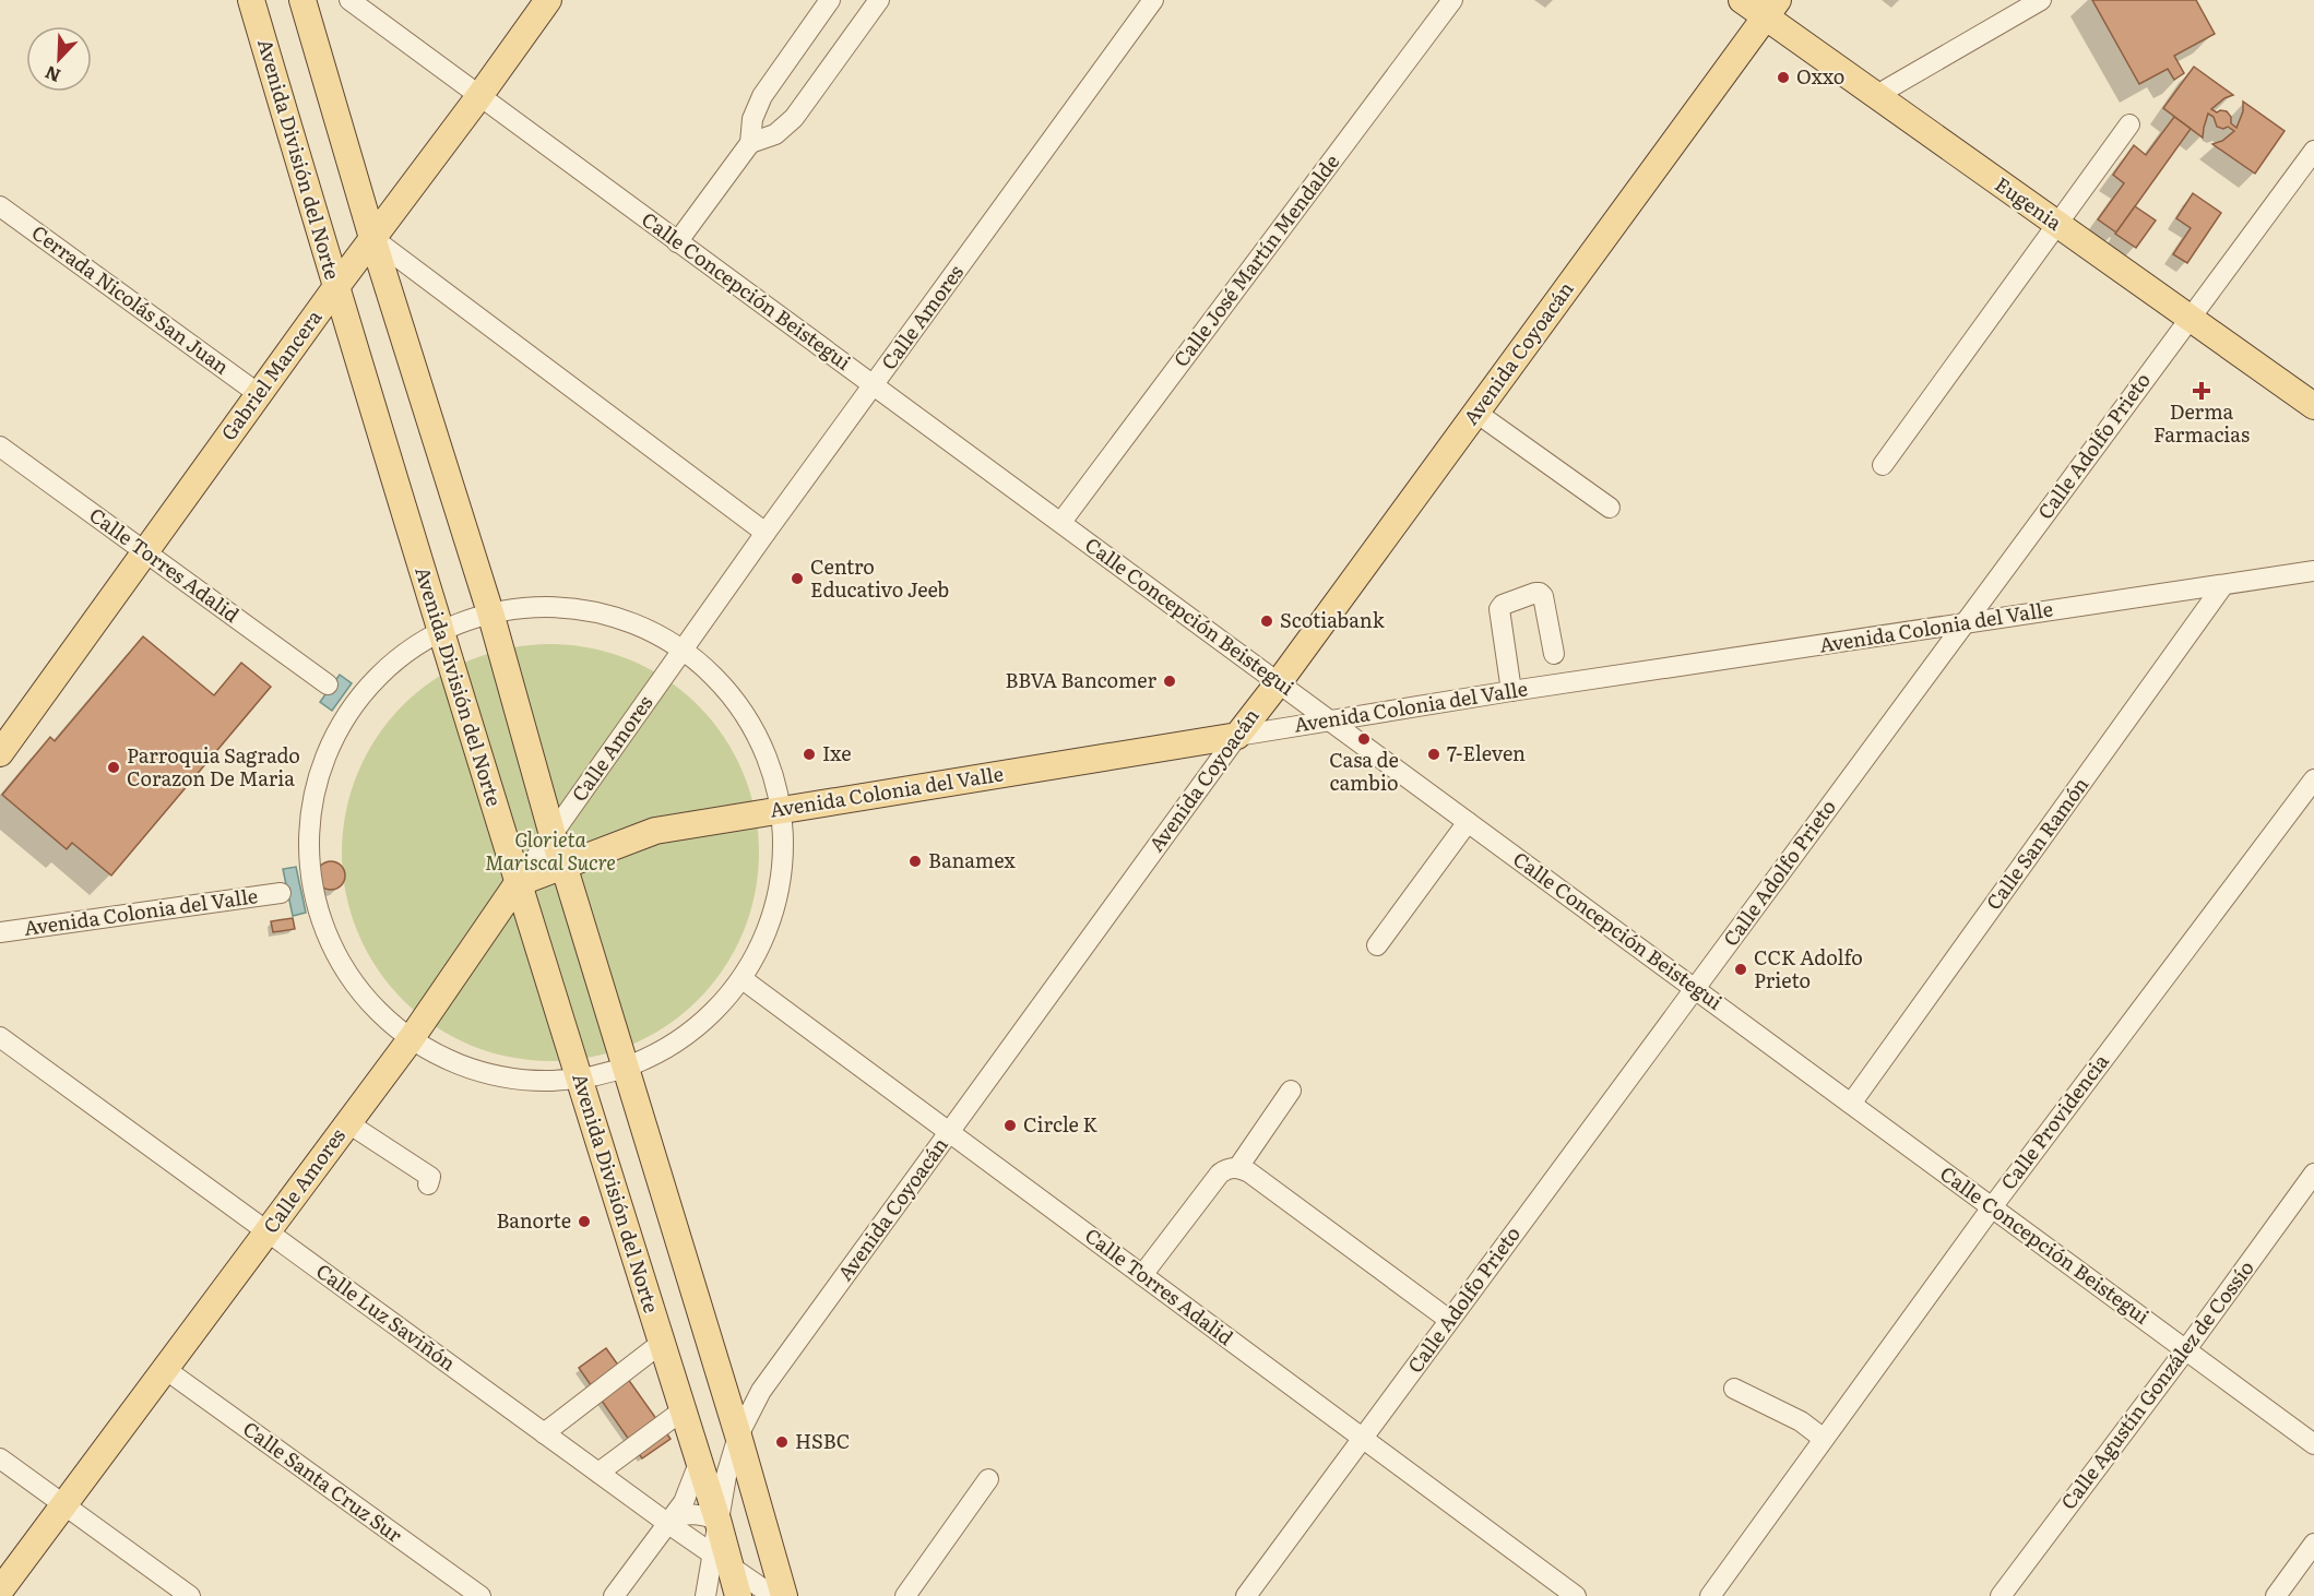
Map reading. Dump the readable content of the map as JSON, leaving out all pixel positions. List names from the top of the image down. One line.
{"streets":{"main road":["Avenida División del Norte","Eugenia","Calle Amores","Avenida Coyoacán","Gabriel Mancera","Avenida Colonia del Valle"],"street":["Calle José Martín Mendalde","Calle Concepción Beistegui","Cerrada Nicolás San Juan","Calle Adolfo Prieto","Calle Torres Adalid","Calle San Ramón","Calle Providencia","Calle Luz Saviñón","Calle Agustín González de Cossío","Calle Santa Cruz Sur"]},"crossings":[["Avenida División del Norte","Calle Amores"],["Avenida División del Norte","Avenida Coyoacán"],["Avenida División del Norte","Gabriel Mancera"],["Avenida División del Norte","Avenida Colonia del Valle"],["Avenida División del Norte","Calle Luz Saviñón"],["Eugenia","Avenida Coyoacán"],["Eugenia","Calle Adolfo Prieto"],["Calle José Martín Mendalde","Calle Concepción Beistegui"],["Calle Concepción Beistegui","Calle Amores"],["Calle Concepción Beistegui","Avenida Coyoacán"],["Calle Concepción Beistegui","Gabriel Mancera"],["Calle Concepción Beistegui","Calle Adolfo Prieto"],["Calle Concepción Beistegui","Avenida Colonia del Valle"],["Calle Concepción Beistegui","Calle San Ramón"],["Calle Concepción Beistegui","Calle Providencia"],["Calle Concepción Beistegui","Calle Agustín González de Cossío"],["Cerrada Nicolás San Juan","Gabriel Mancera"],["Calle Amores","Avenida Colonia del Valle"],["Calle Amores","Calle Luz Saviñón"],["Calle Amores","Calle Santa Cruz Sur"],["Avenida Coyoacán","Calle Torres Adalid"],["Avenida Coyoacán","Avenida Colonia del Valle"],["Gabriel Mancera","Calle Torres Adalid"],["Calle Adolfo Prieto","Calle Torres Adalid"],["Calle Adolfo Prieto","Avenida Colonia del Valle"],["Avenida Colonia del Valle","Calle San Ramón"]],"parks":["Glorieta Mariscal Sucre"],"places":{"other":["Oxxo","Centro Educativo Jeeb","Scotiabank","BBVA Bancomer","Casa de cambio","Ixe","7-Eleven","Parroquia Sagrado Corazon De Maria","Banamex","CCK Adolfo Prieto","Circle K","Banorte","HSBC"],"health":["Derma Farmacias"]},"north":"bottom left"}
